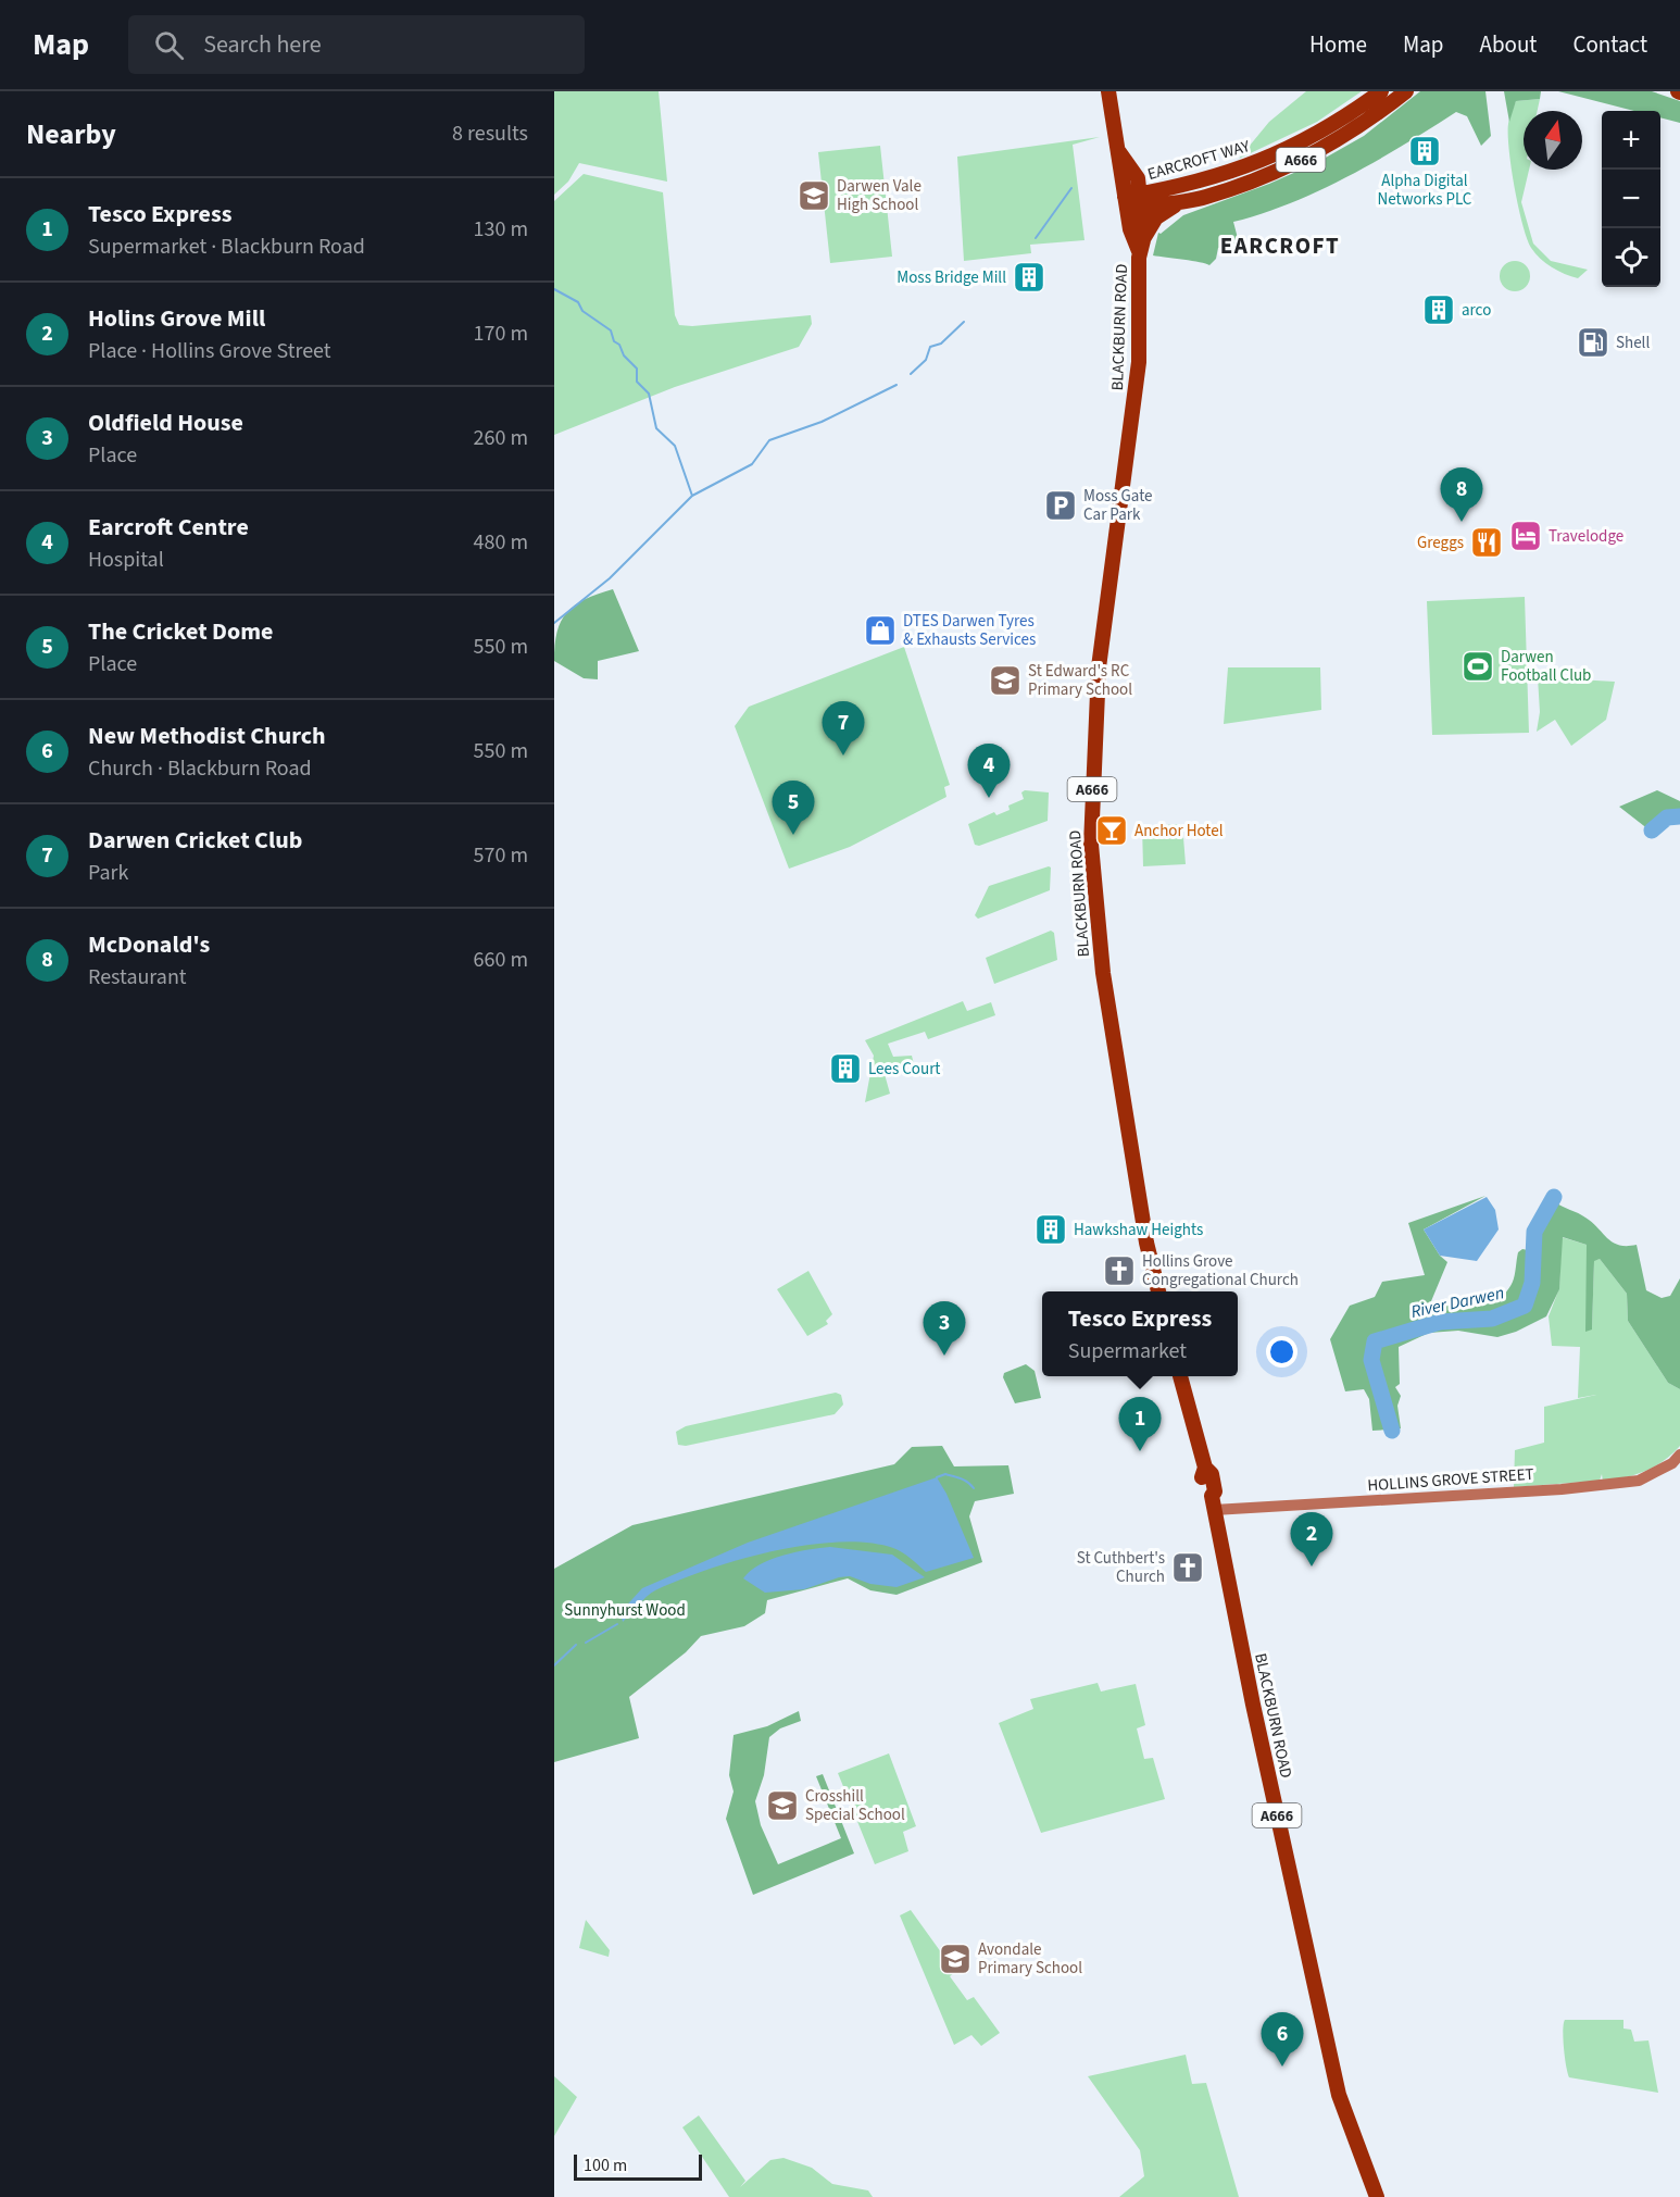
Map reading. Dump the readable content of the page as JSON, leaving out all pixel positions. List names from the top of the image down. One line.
{"streets":{"highway":["EARCROFT WAY","A666","BLACKBURN ROAD"],"street":["HOLLINS GROVE STREET"]},"crossings":[["EARCROFT WAY","BLACKBURN ROAD"],["BLACKBURN ROAD","HOLLINS GROVE STREET"]],"districts":["EARCROFT"],"water":["River Darwen"],"parks":["Sunnyhurst Wood"],"places":{"building":["Alpha Digital Networks PLC","Moss Bridge Mill","arco","Lees Court","Hawkshaw Heights"],"school or university":["Darwen Vale High School","St Edward's RC Primary School","Crosshill Special School","Avondale Primary School"],"fuel station":["Shell"],"parking":["Moss Gate Car Park"],"hotel":["Travelodge"],"restaurant":["Greggs"],"shop":["DTES Darwen Tyres & Exhausts Services"],"sports":["Darwen Football Club"],"bar":["Anchor Hotel"],"church":["Hollins Grove Congregational Church","St Cuthbert's Church"]},"scale_bar":"100 m","north":"top","page":{"header":"Map","search":"Search here","nav":["Home","Map","About","Contact"],"heading":["Nearby","8 results"],"map_buttons":["+","−"],"list":[{"mark":"1","name":"Tesco Express","note":"Supermarket · Blackburn Road","value":"130 m"},{"mark":"2","name":"Holins Grove Mill","note":"Place · Hollins Grove Street","value":"170 m"},{"mark":"3","name":"Oldfield House","note":"Place","value":"260 m"},{"mark":"4","name":"Earcroft Centre","note":"Hospital","value":"480 m"},{"mark":"5","name":"The Cricket Dome","note":"Place","value":"550 m"},{"mark":"6","name":"New Methodist Church","note":"Church · Blackburn Road","value":"550 m"},{"mark":"7","name":"Darwen Cricket Club","note":"Park","value":"570 m"},{"mark":"8","name":"McDonald's","note":"Restaurant","value":"660 m"}],"pins":["8","7","4","5","3","1","2","6"],"popup":["Tesco Express","Supermarket"],"scale":"100 m"}}
